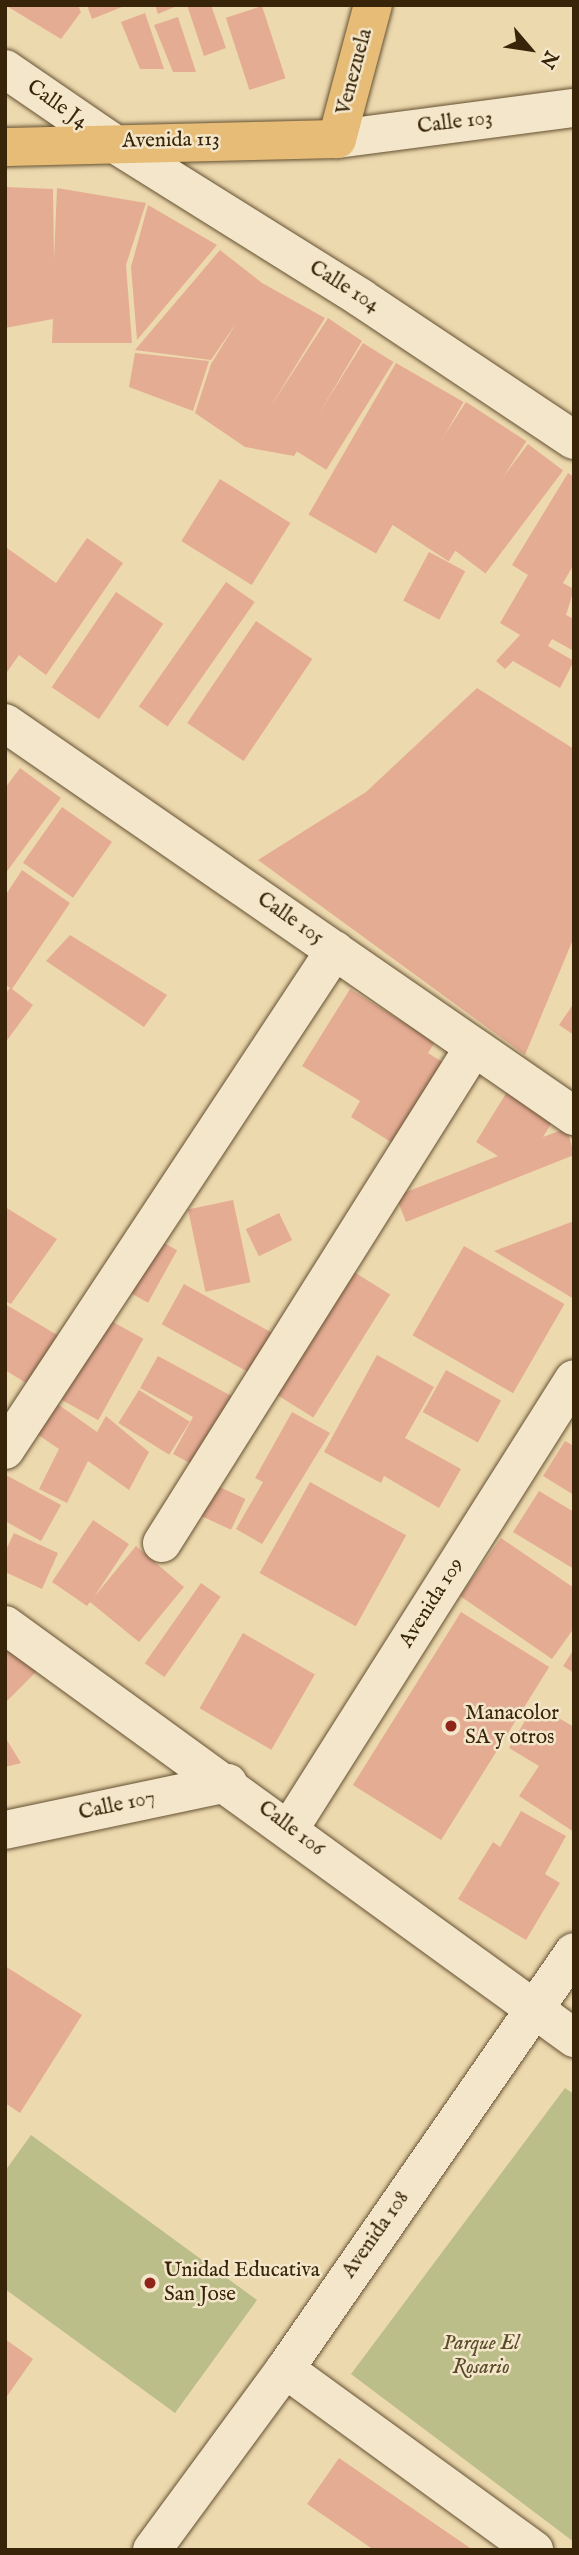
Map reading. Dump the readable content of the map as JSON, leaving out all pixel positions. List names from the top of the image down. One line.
{"streets":{"main road":["Venezuela","Avenida 113"],"street":["Calle J4","Calle 103","Calle 104","Calle 105","Avenida 109","Calle 107","Calle 106","Avenida 108"]},"crossings":[["Venezuela","Calle 103"],["Venezuela","Avenida 113"],["Calle J4","Avenida 113"],["Calle J4","Calle 104"],["Calle 103","Avenida 113"],["Avenida 113","Calle 104"],["Avenida 109","Calle 106"],["Calle 107","Calle 106"],["Calle 106","Avenida 108"]],"parks":["Parque El Rosario"],"places":["Manacolor SA y otros","Unidad Educativa San Jose"],"north":"bottom right"}
